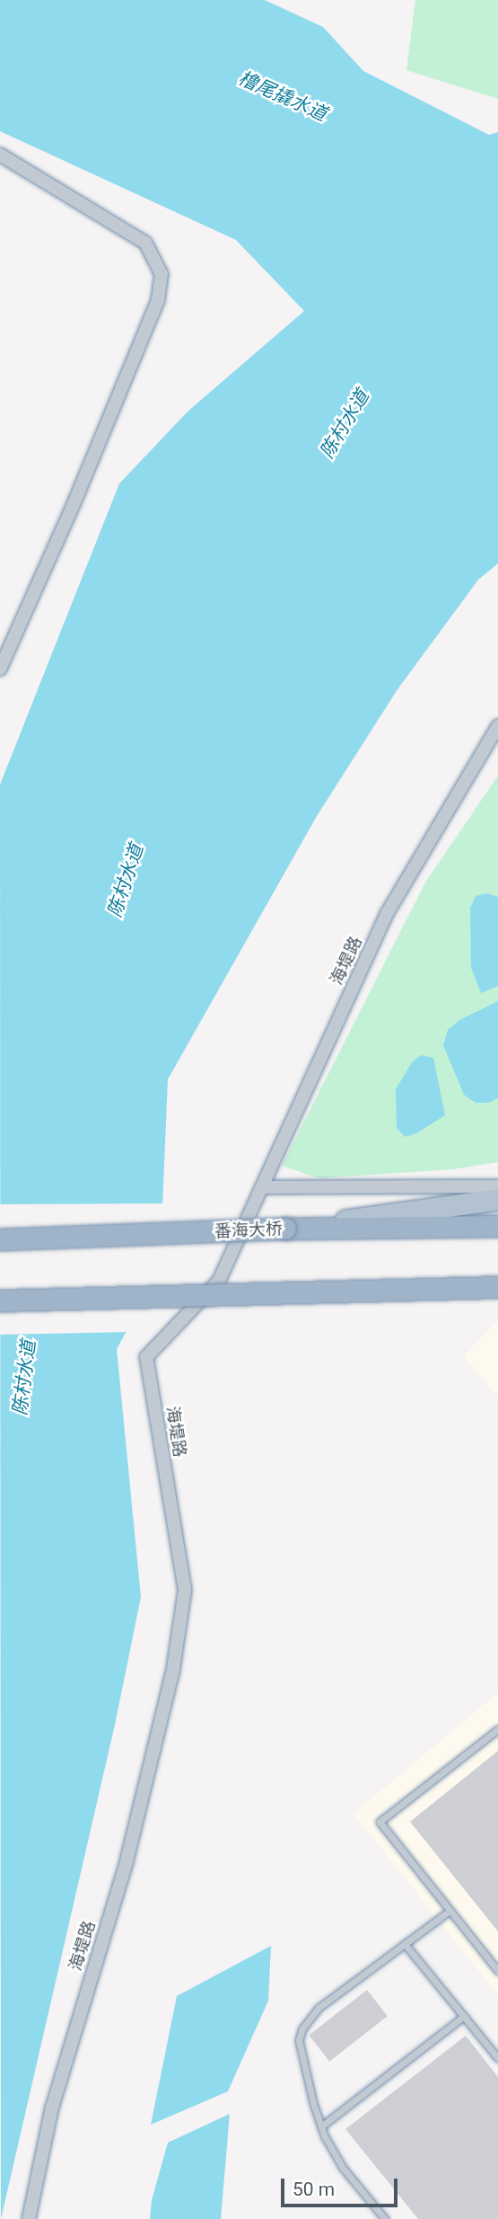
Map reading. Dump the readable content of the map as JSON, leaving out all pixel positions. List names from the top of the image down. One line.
{"streets":{"highway":["番海大桥"],"street":["海堤路"]},"water":["橹尾撬水道","陈村水道"],"scale_bar":"50 m"}
